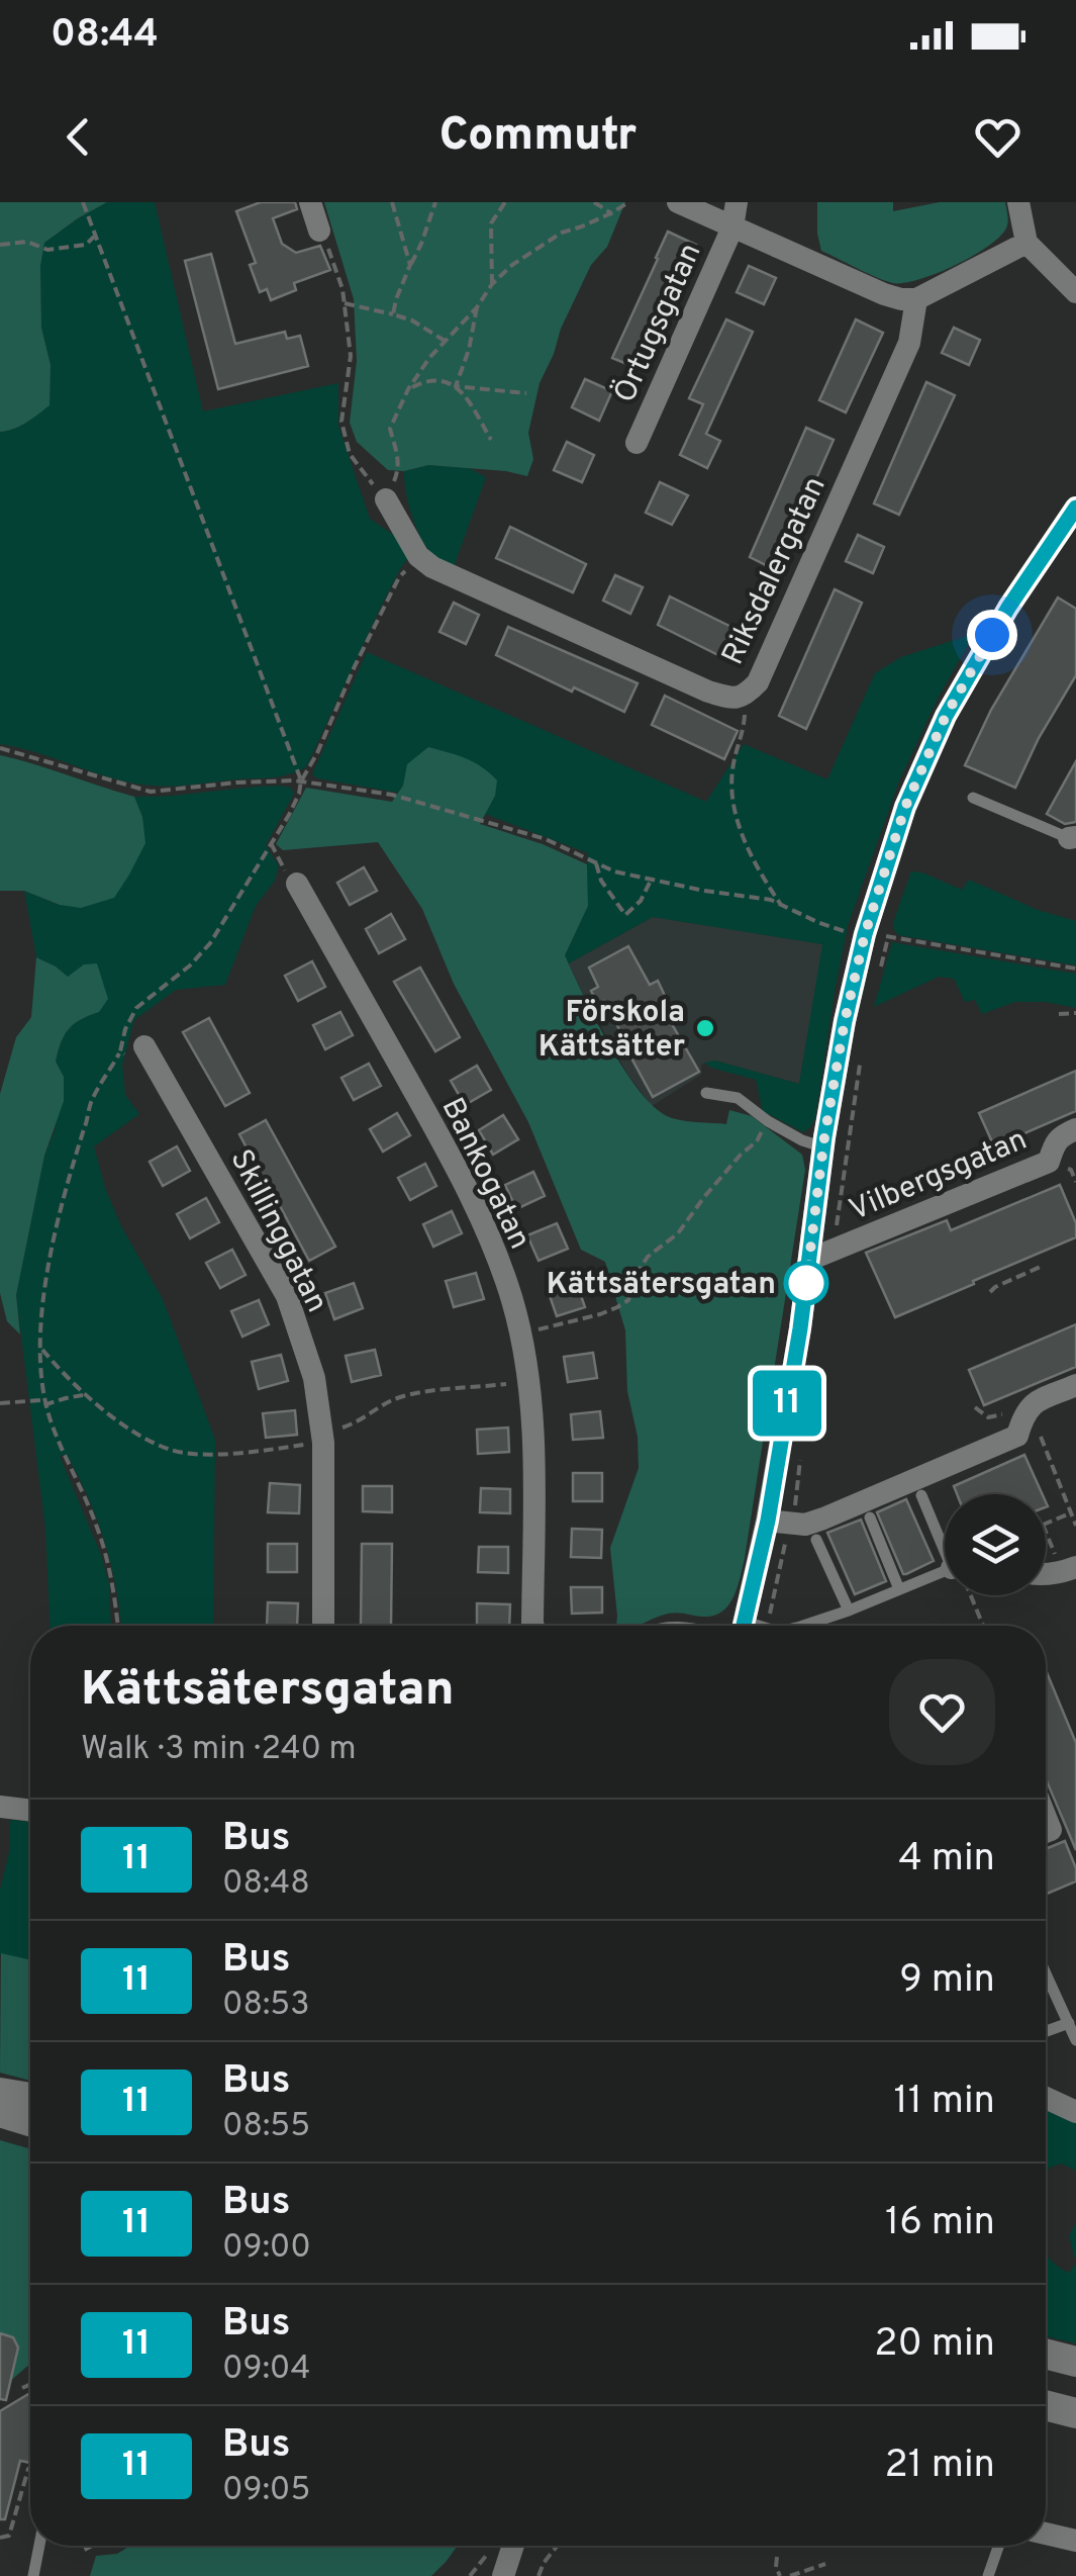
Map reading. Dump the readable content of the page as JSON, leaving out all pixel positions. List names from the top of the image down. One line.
{"streets":{"street":["Örtugsgatan","Riksdalergatan","Bankogatan","Vilbergsgatan","Skillinggatan"]},"crossings":[["Örtugsgatan","Riksdalergatan"]],"places":["Förskola Kättsätter","Kättsätersgatan"],"lines":["bus line 11"],"page":{"status":"08:44","header":"Commutr","on_map":"11","heading":["Kättsätersgatan","Walk · 3 min · 240 m"],"list":[{"mark":"11","name":"Bus","note":"08:48","value":"4 min"},{"mark":"11","name":"Bus","note":"08:53","value":"9 min"},{"mark":"11","name":"Bus","note":"08:55","value":"11 min"},{"mark":"11","name":"Bus","note":"09:00","value":"16 min"},{"mark":"11","name":"Bus","note":"09:04","value":"20 min"},{"mark":"11","name":"Bus","note":"09:05","value":"21 min"}]}}
